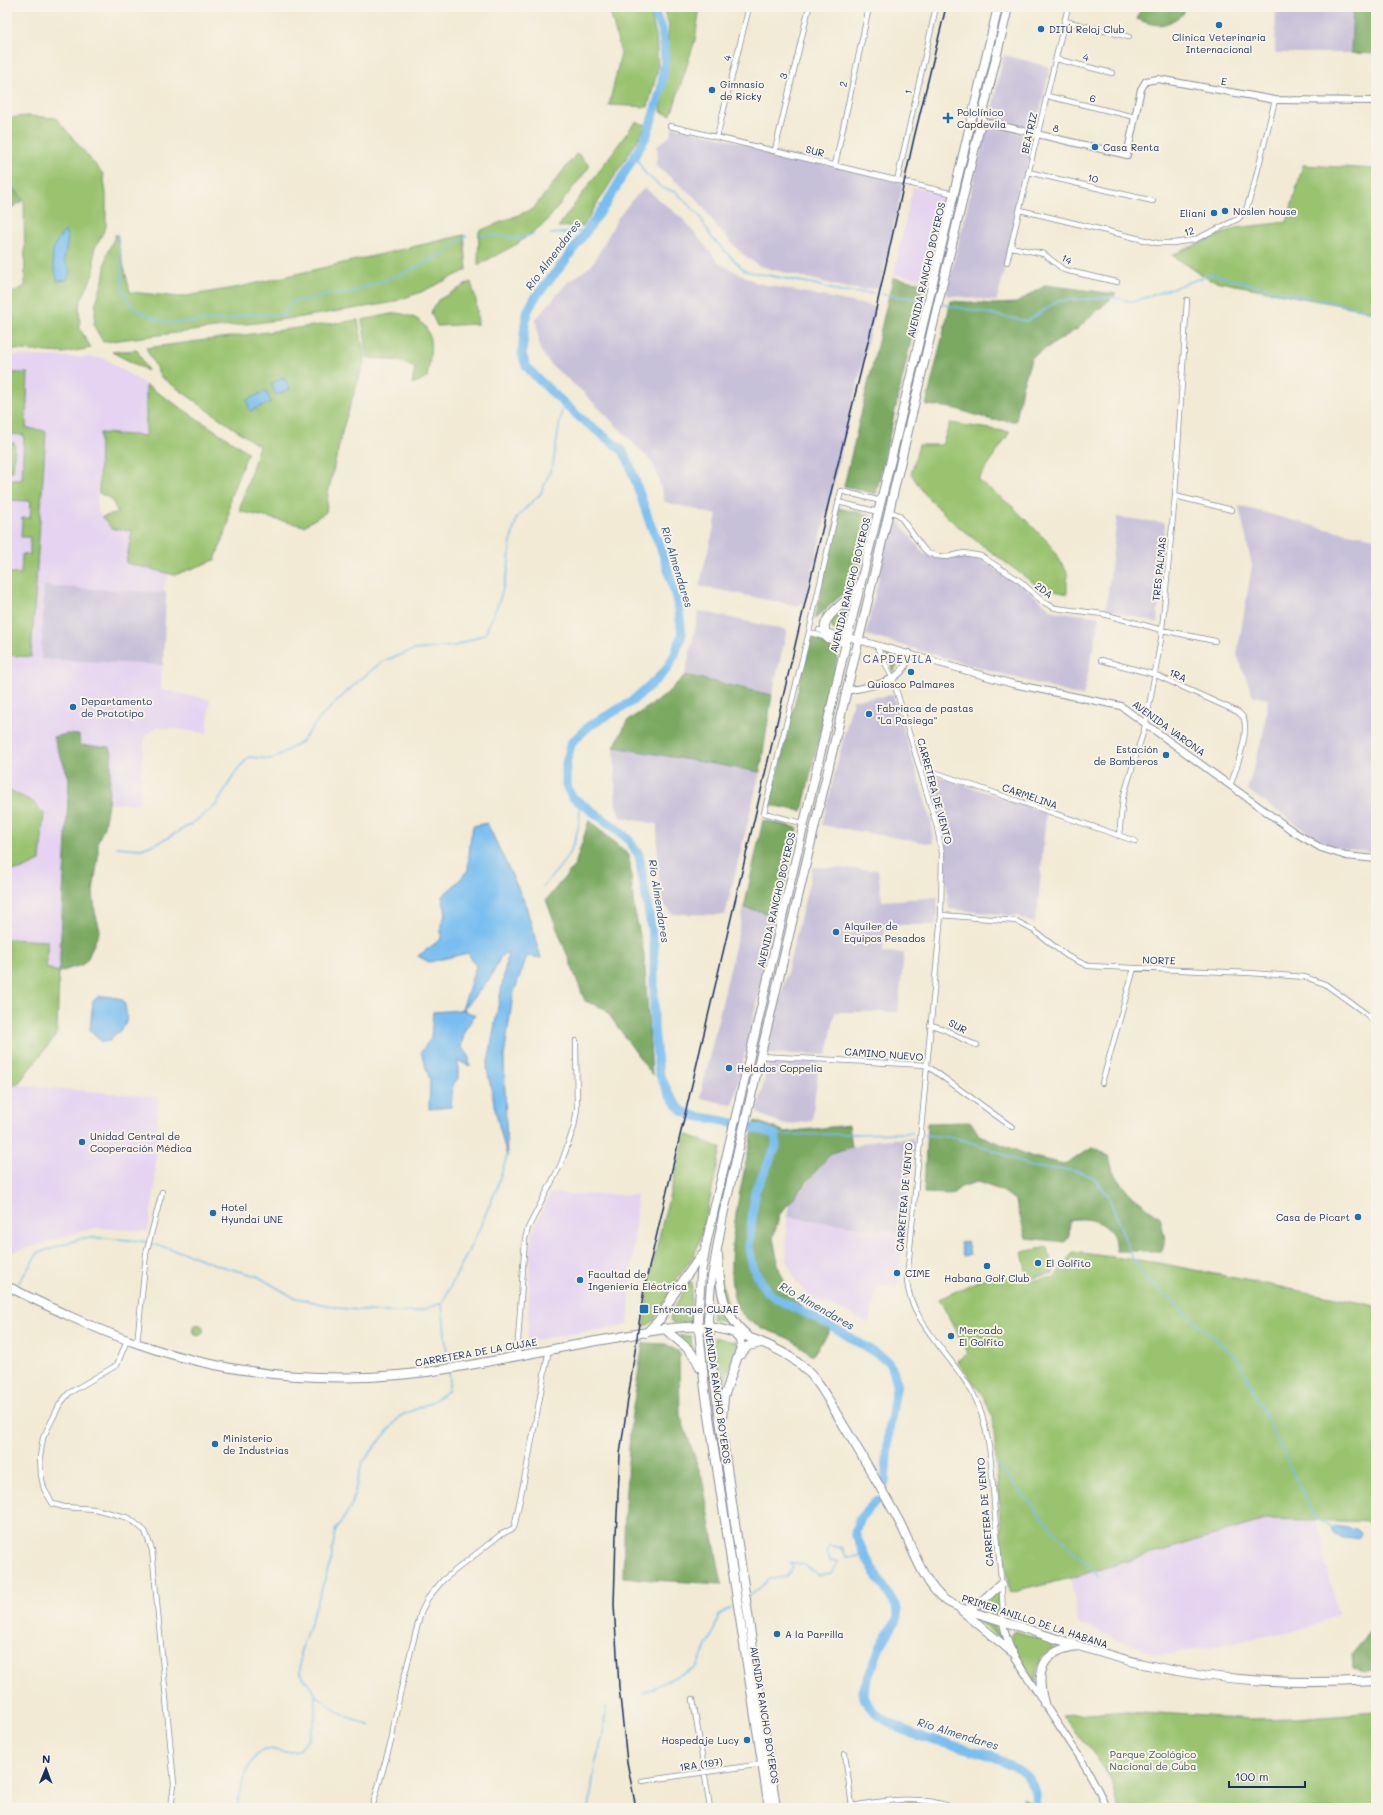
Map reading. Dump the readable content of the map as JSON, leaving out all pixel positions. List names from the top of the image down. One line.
{"streets":{"highway":["AVENIDA RANCHO BOYEROS","CARRETERA DE LA CUJAE","PRIMER ANILLO DE LA HABANA"],"street":["4","3","E","2","1","6","8","BEATRIZ","SUR","10","12","14","TRES PALMAS","2DA","1RA","AVENIDA VARONA","CARRETERA DE VENTO","CARMELINA","NORTE","CAMINO NUEVO","1RA (197)"]},"crossings":[["4","BEATRIZ"],["4","SUR"],["3","SUR"],["E","6"],["E","8"],["E","12"],["2","SUR"],["1","SUR"],["6","BEATRIZ"],["8","BEATRIZ"],["8","AVENIDA RANCHO BOYEROS"],["BEATRIZ","10"],["BEATRIZ","12"],["BEATRIZ","14"],["SUR","AVENIDA RANCHO BOYEROS"],["SUR","CARRETERA DE VENTO"],["AVENIDA RANCHO BOYEROS","2DA"],["AVENIDA RANCHO BOYEROS","AVENIDA VARONA"],["AVENIDA RANCHO BOYEROS","CAMINO NUEVO"],["AVENIDA RANCHO BOYEROS","CARRETERA DE LA CUJAE"],["AVENIDA RANCHO BOYEROS","PRIMER ANILLO DE LA HABANA"],["AVENIDA RANCHO BOYEROS","1RA (197)"],["TRES PALMAS","2DA"],["TRES PALMAS","1RA"],["TRES PALMAS","AVENIDA VARONA"],["TRES PALMAS","CARMELINA"],["1RA","AVENIDA VARONA"],["AVENIDA VARONA","CARRETERA DE VENTO"],["CARRETERA DE VENTO","CARMELINA"],["CARRETERA DE VENTO","NORTE"],["CARRETERA DE VENTO","CAMINO NUEVO"],["CARRETERA DE VENTO","PRIMER ANILLO DE LA HABANA"],["CARRETERA DE LA CUJAE","PRIMER ANILLO DE LA HABANA"]],"districts":["CAPDEVILA"],"water":["Río Almendares"],"parks":["Parque Zoológico Nacional de Cuba"],"places":{"other":["Clínica Veterinaria Internacional","DITÚ Reloj Club","Gimnasio de Ricky","Casa Renta","Noslen house","Eliani","Quiosco Palmares","Departamento de Prototipo","Fabriaca de pastas \"La Pasiega\"","Estación de Bomberos","Alquiler de Equipos Pesados","Helados Coppelia","Unidad Central de Cooperación Médica","Hotel Hyundai UNE","Casa de Picart","El Golfito","Habana Golf Club","CIME","Facultad de Ingeniería Eléctrica","Mercado El Golfito","Ministerio de Industrias","A la Parrilla","Hospedaje Lucy"],"health":["Polclínico Capdevila"],"transit":["Entronque CUJAE"]},"scale_bar":"100 m","north":"top"}
